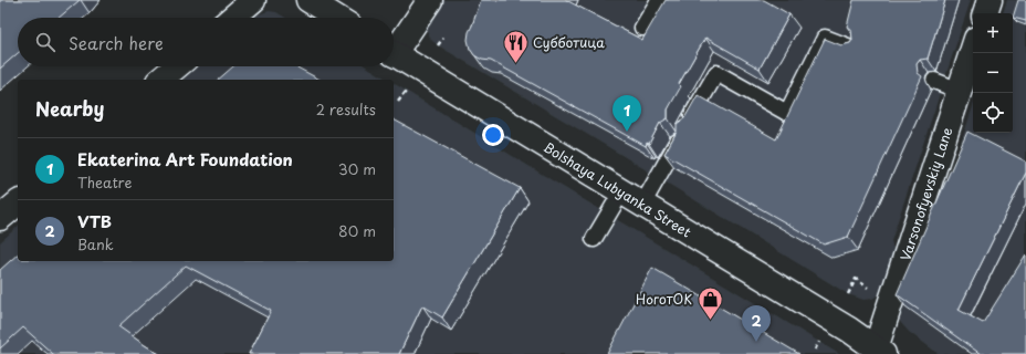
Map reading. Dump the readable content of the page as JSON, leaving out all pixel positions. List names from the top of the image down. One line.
{"streets":{"main road":["Bolshaya Lubyanka Street","Varsonofyevskiy Lane"]},"crossings":[["Bolshaya Lubyanka Street","Varsonofyevskiy Lane"]],"places":{"restaurant":["Субботица"],"shop":["НоготОК"]},"page":{"map_buttons":["+","−"],"search":"Search here","heading":["Nearby","2 results"],"pins":["1","2"],"list":[{"mark":"1","name":"Ekaterina Art Foundation","note":"Theatre","value":"30 m"},{"mark":"2","name":"VTB","note":"Bank","value":"80 m"}]}}
